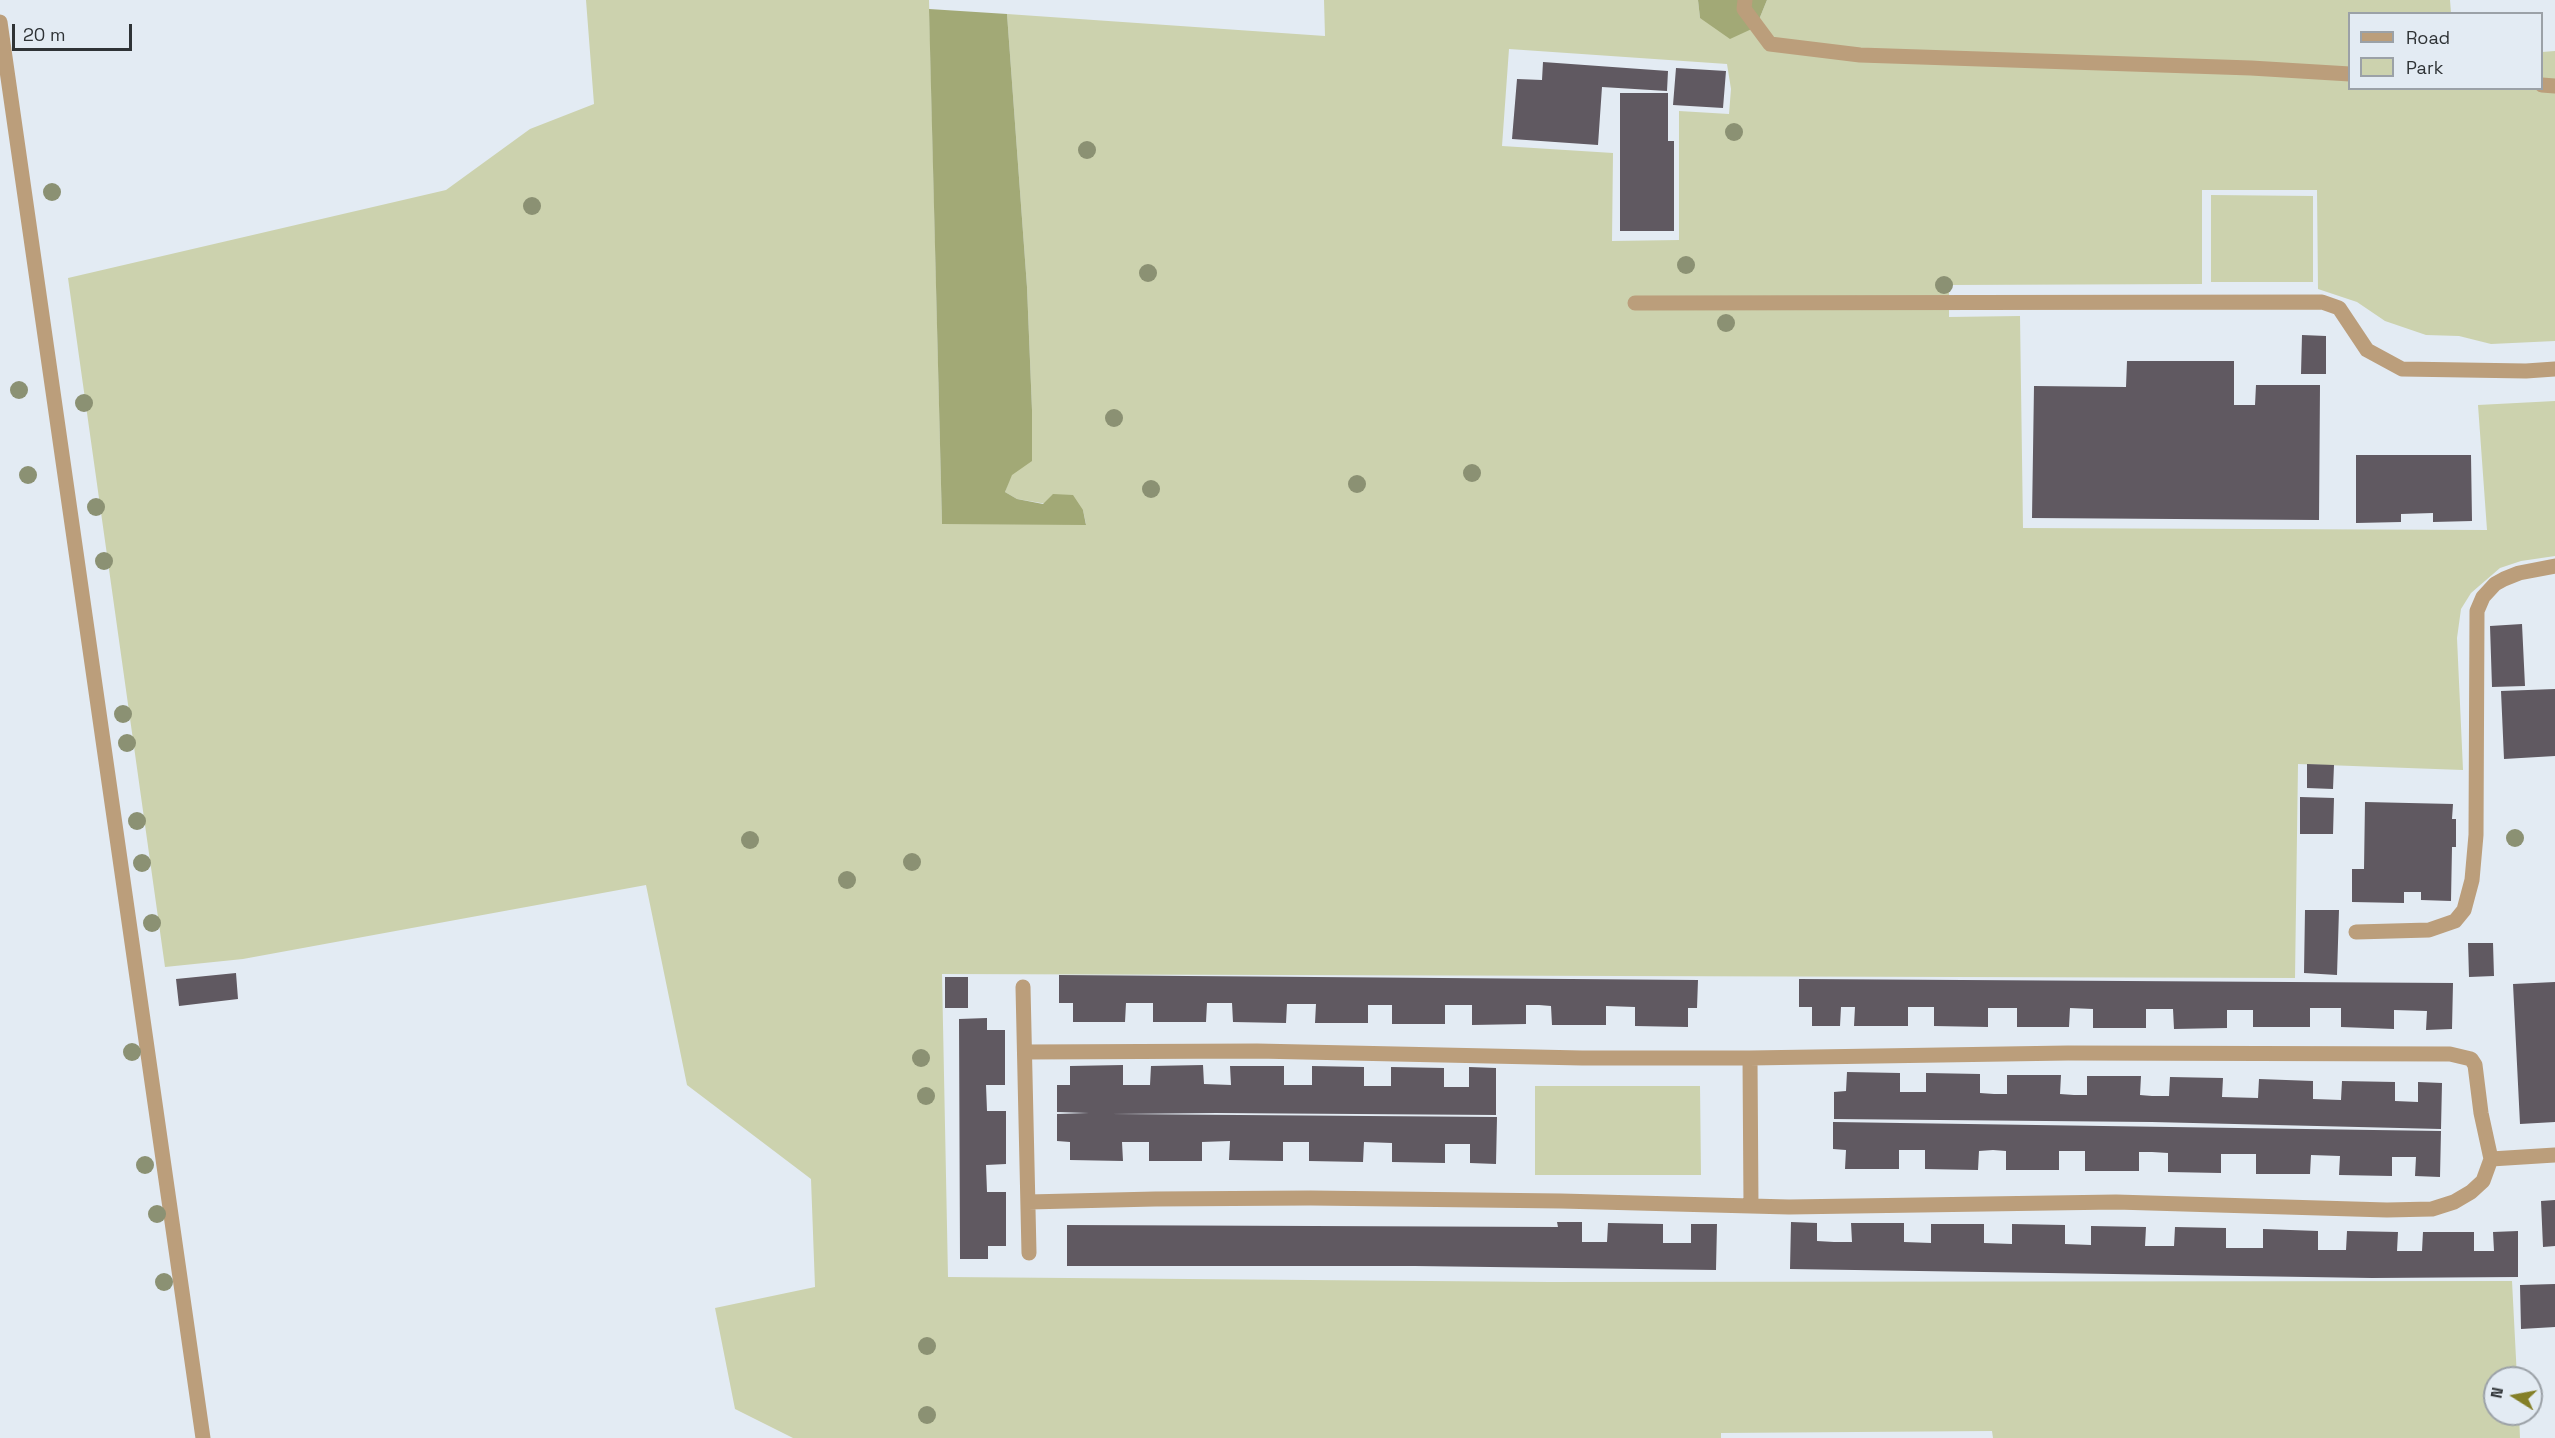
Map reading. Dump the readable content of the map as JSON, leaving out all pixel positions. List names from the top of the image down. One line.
{"legend":["Road","Park"],"scale_bar":"20 m","north":"left"}
